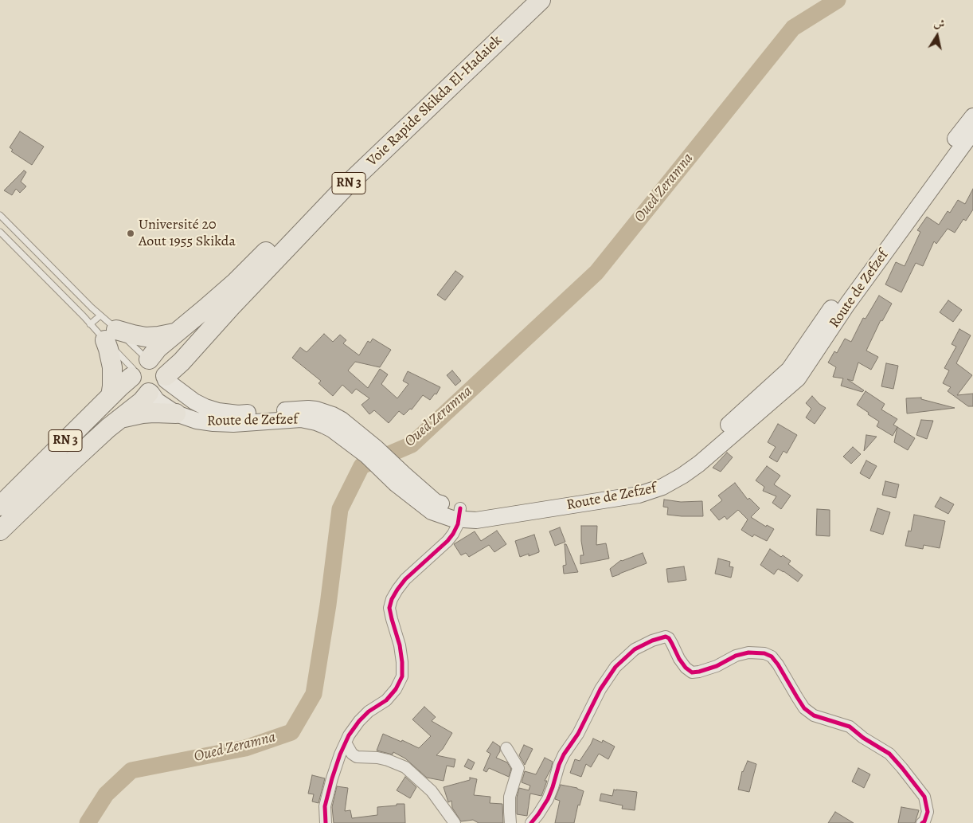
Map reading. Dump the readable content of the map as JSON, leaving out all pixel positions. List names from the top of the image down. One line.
{"streets":{"highway":["Voie Rapide Skikda El-Hadaiek","RN 3"],"main road":["Route de Zefzef"]},"crossings":[["Voie Rapide Skikda El-Hadaiek","Route de Zefzef"]],"water":["Oued Zeramna"],"places":["Université 20 Aout 1955 Skikda"],"north":"top"}
